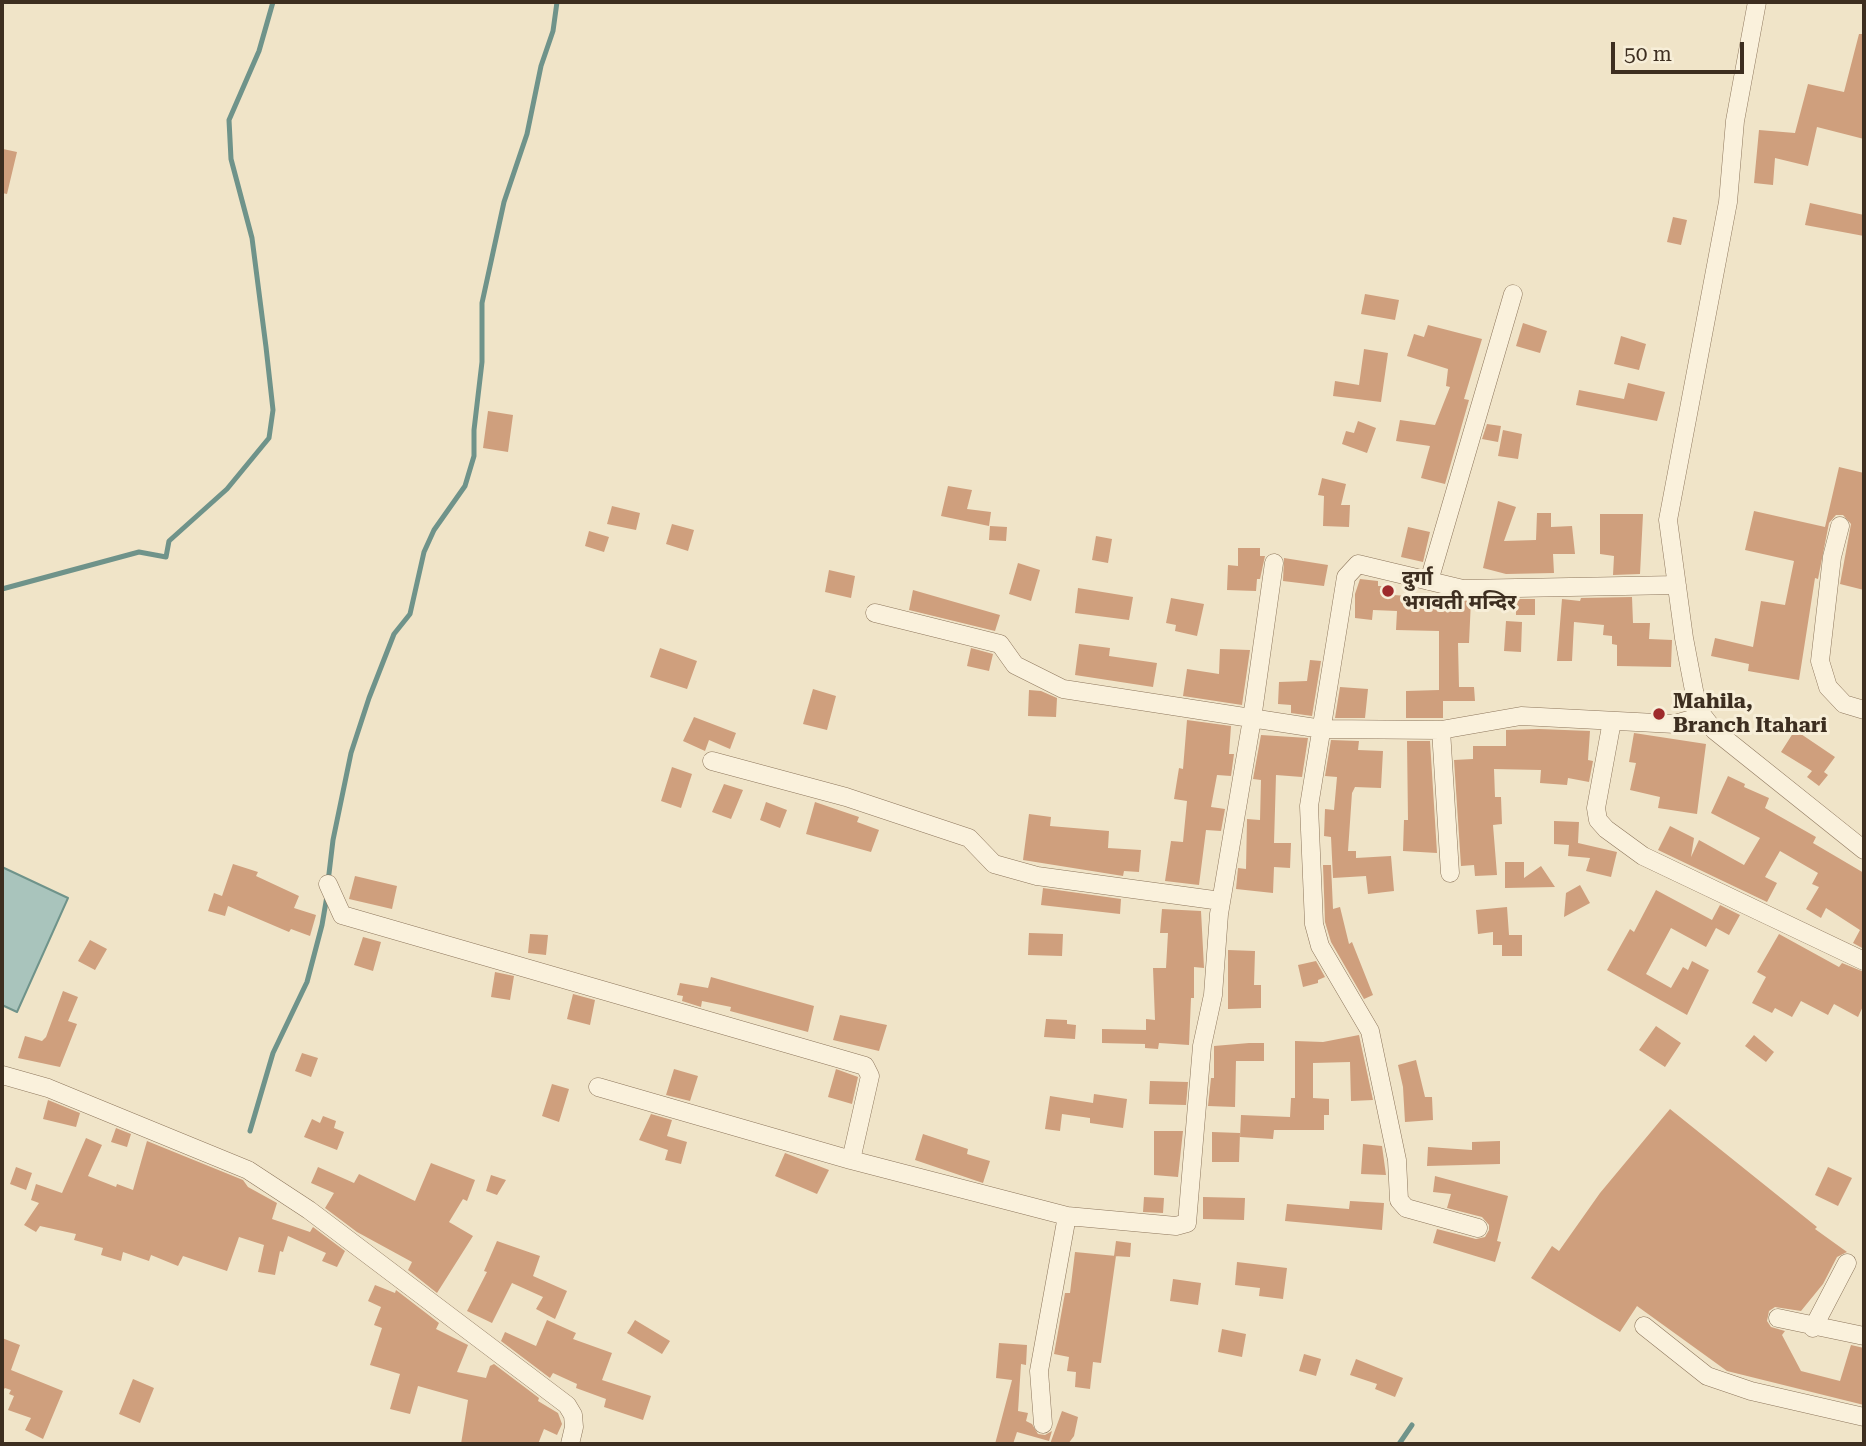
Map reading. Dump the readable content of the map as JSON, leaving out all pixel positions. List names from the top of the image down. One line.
{"places":["दुर्गा भगवती मन्दिर","Mahila, Branch Itahari"],"scale_bar":"50 m"}
